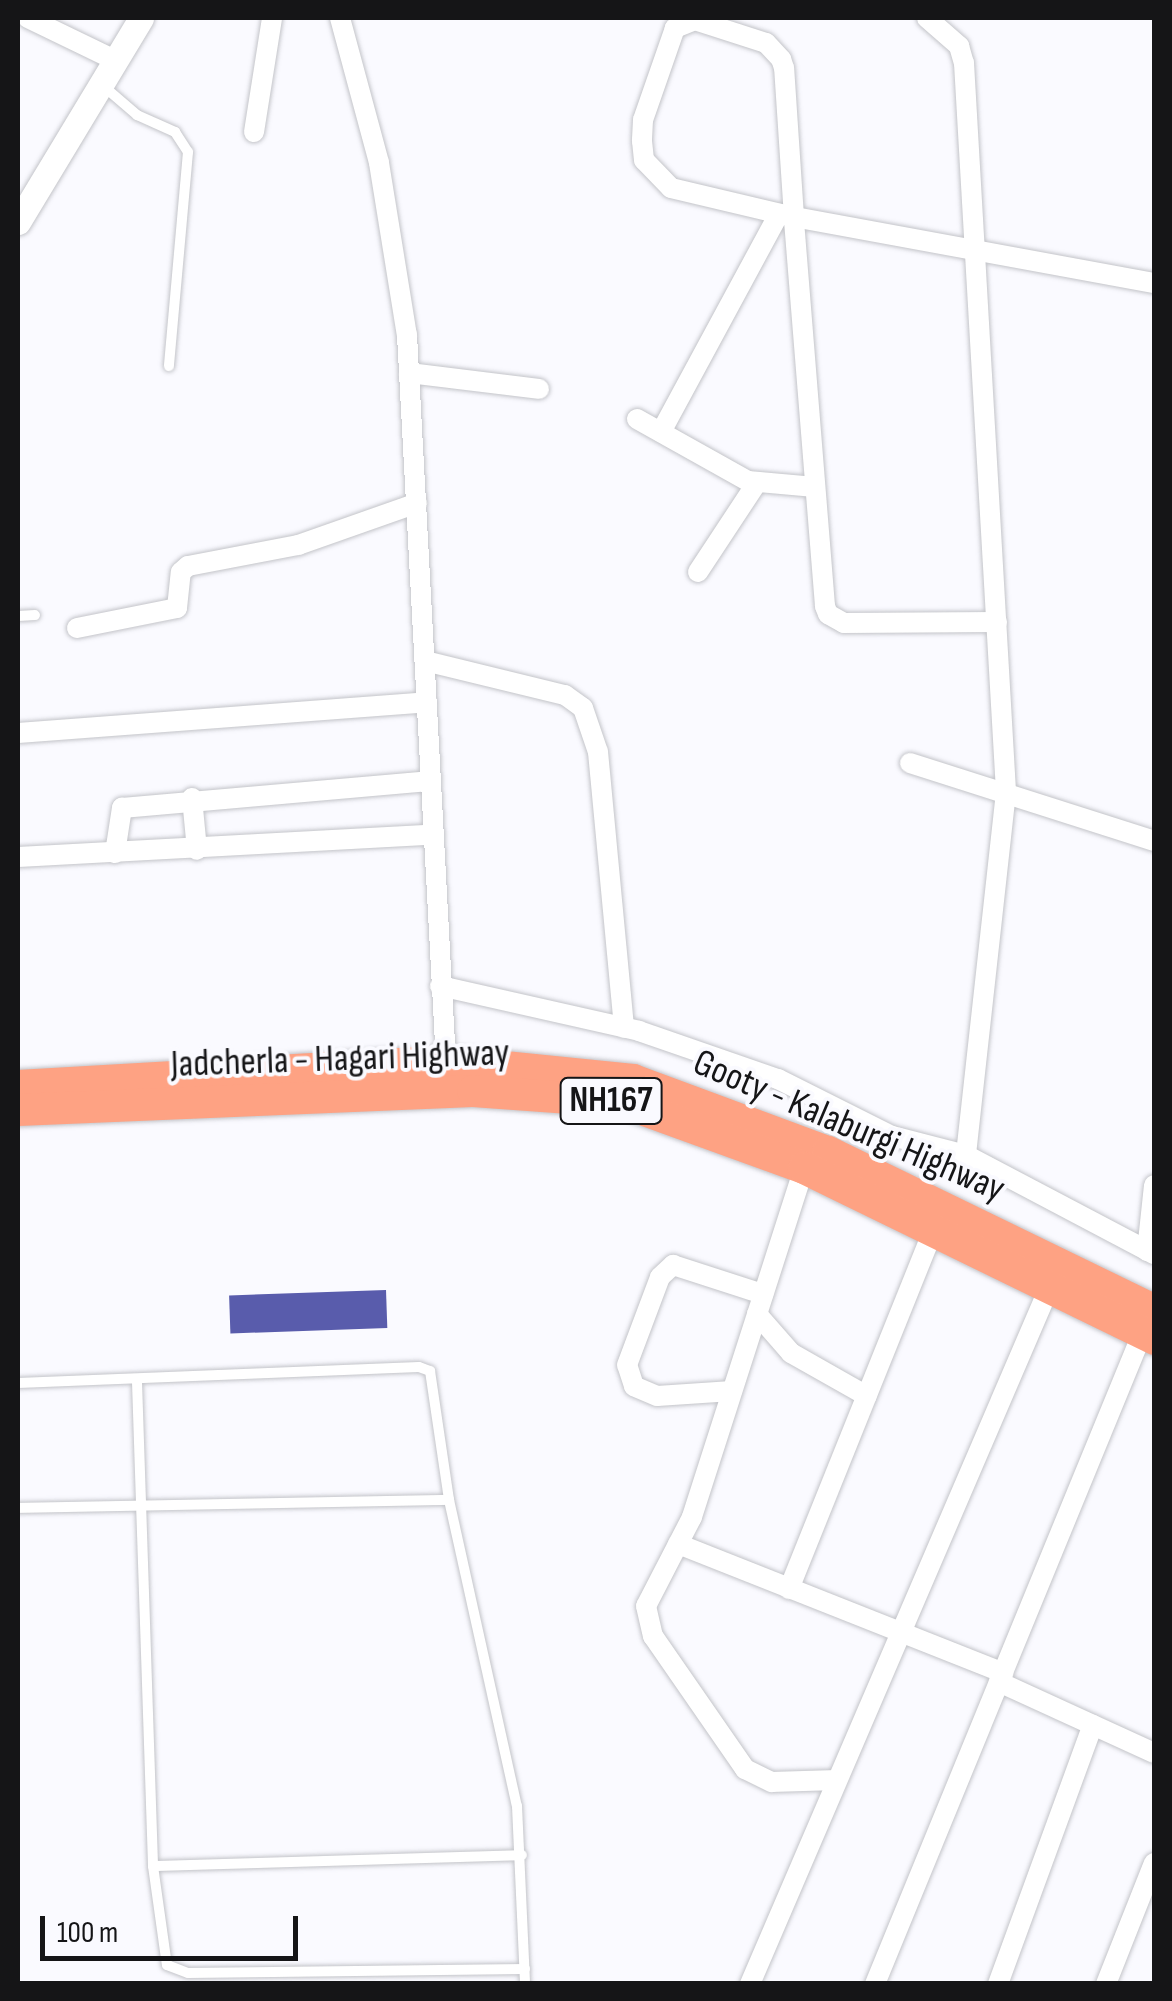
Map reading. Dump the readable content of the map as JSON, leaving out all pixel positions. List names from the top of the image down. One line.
{"streets":{"highway":["Jadcherla - Hagari Highway","NH167","Gooty - Kalaburgi Highway"]},"crossings":[["Jadcherla - Hagari Highway","Gooty - Kalaburgi Highway"]],"scale_bar":"100 m"}
